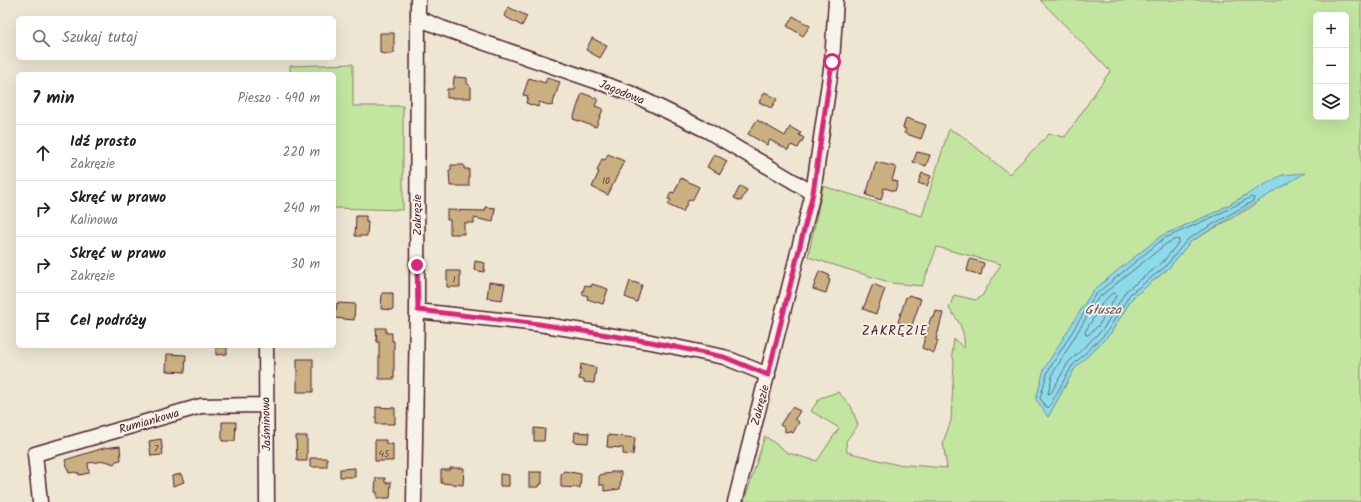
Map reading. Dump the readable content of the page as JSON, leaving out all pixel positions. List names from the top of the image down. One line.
{"streets":{"street":["Jagodowa","Zakręzie","Rumiankowa","Jaśminowa"]},"crossings":[["Jagodowa","Zakręzie"],["Rumiankowa","Jaśminowa"]],"districts":["ZAKRĘZIE"],"water":["Głusza"],"house_numbers":["10","1","7","45"],"page":{"map_buttons":["+","−"],"search":"Szukaj tutaj","heading":["7 min","Pieszo · 490 m"],"list":[["Idź prosto","Zakręzie","220 m"],["Skręć w prawo","Kalinowa","240 m"],["Skręć w prawo","Zakręzie","30 m"],"Cel podróży"]}}
